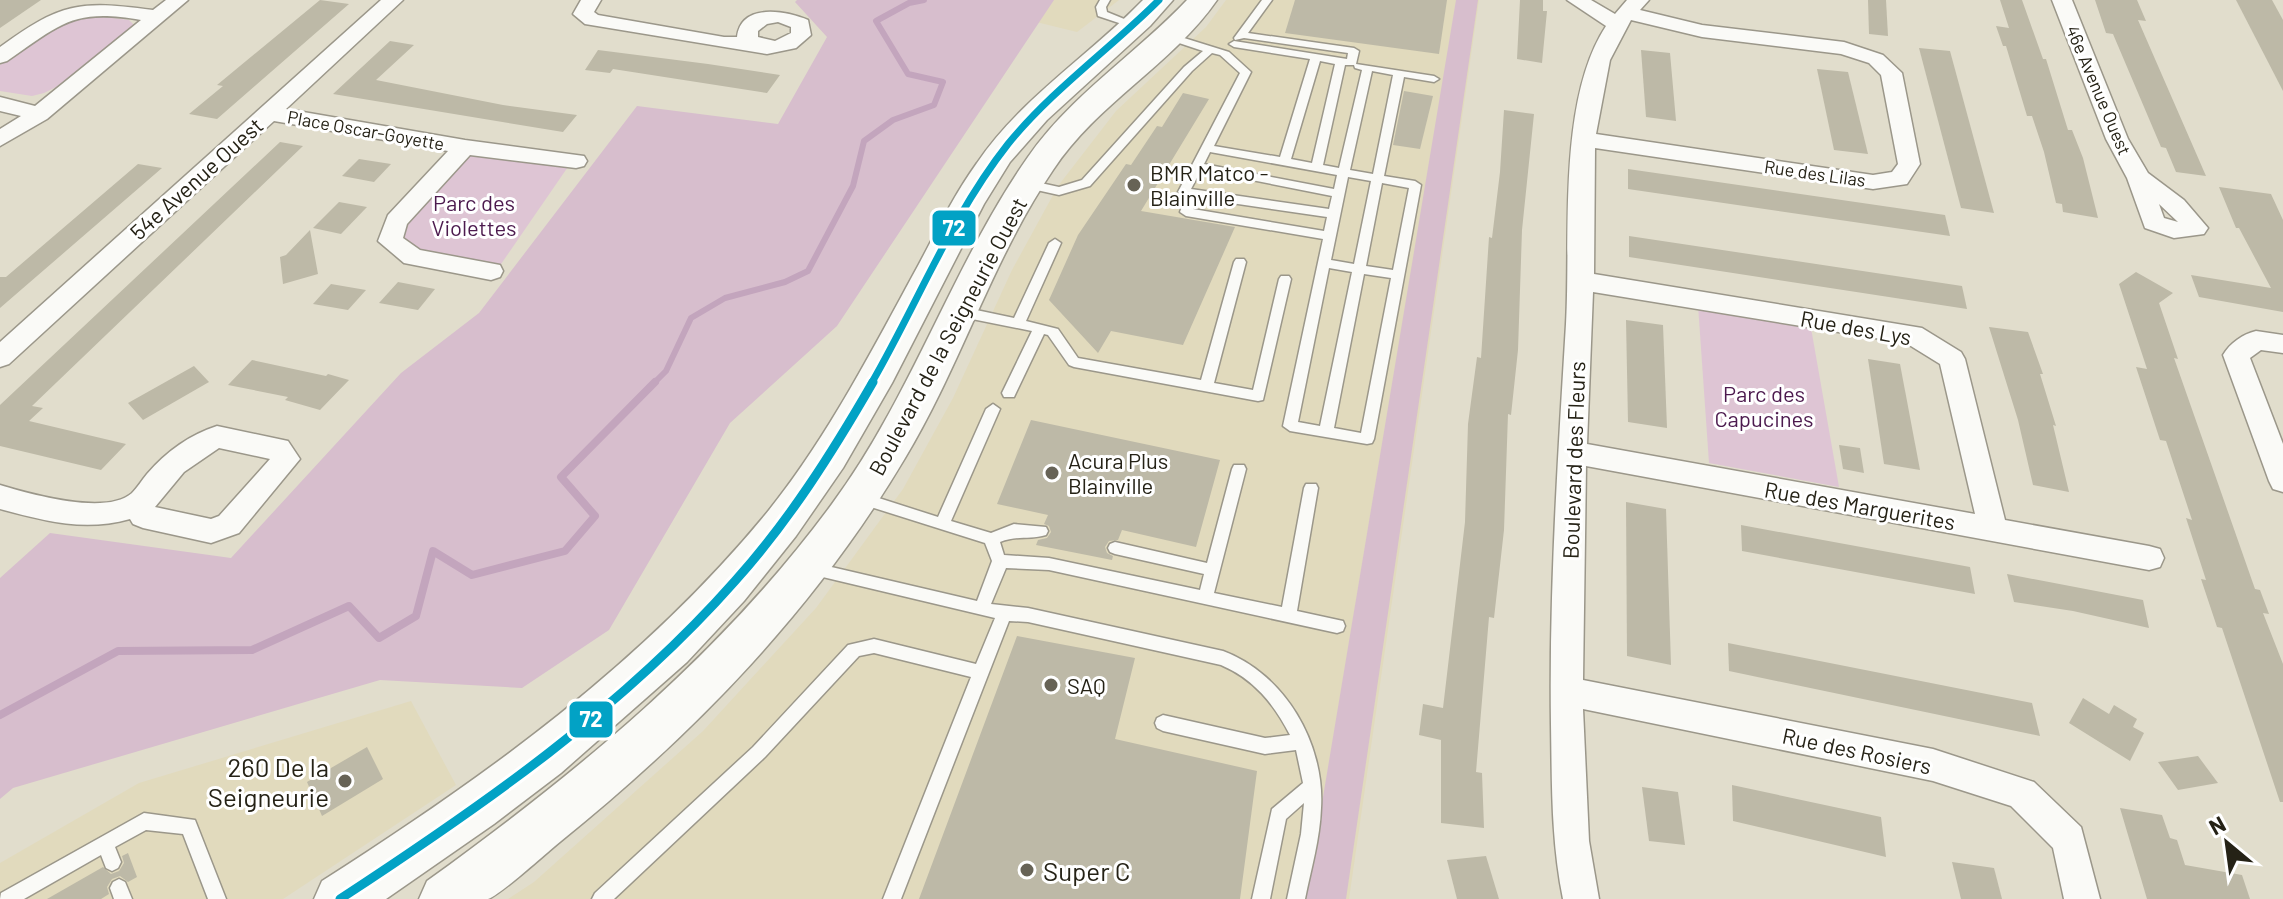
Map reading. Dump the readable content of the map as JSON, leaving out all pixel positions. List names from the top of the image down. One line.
{"streets":{"main road":["Boulevard de la Seigneurie Ouest"],"street":["46e Avenue Ouest","Place Oscar-Goyette","Rue des Lilas","54e Avenue Ouest","Rue des Lys","Boulevard des Fleurs","Rue des Marguerites","Rue des Rosiers"]},"crossings":[["Place Oscar-Goyette","54e Avenue Ouest"],["Rue des Lilas","Boulevard des Fleurs"],["Rue des Lys","Boulevard des Fleurs"],["Rue des Lys","Rue des Marguerites"],["Boulevard des Fleurs","Rue des Marguerites"],["Boulevard des Fleurs","Rue des Rosiers"]],"parks":["Parc des Violettes","Parc des Capucines"],"places":["BMR Matco - Blainville","Acura Plus Blainville","SAQ","260 De la Seigneurie","Super C"],"lines":["transit line 72"],"north":"top left"}
